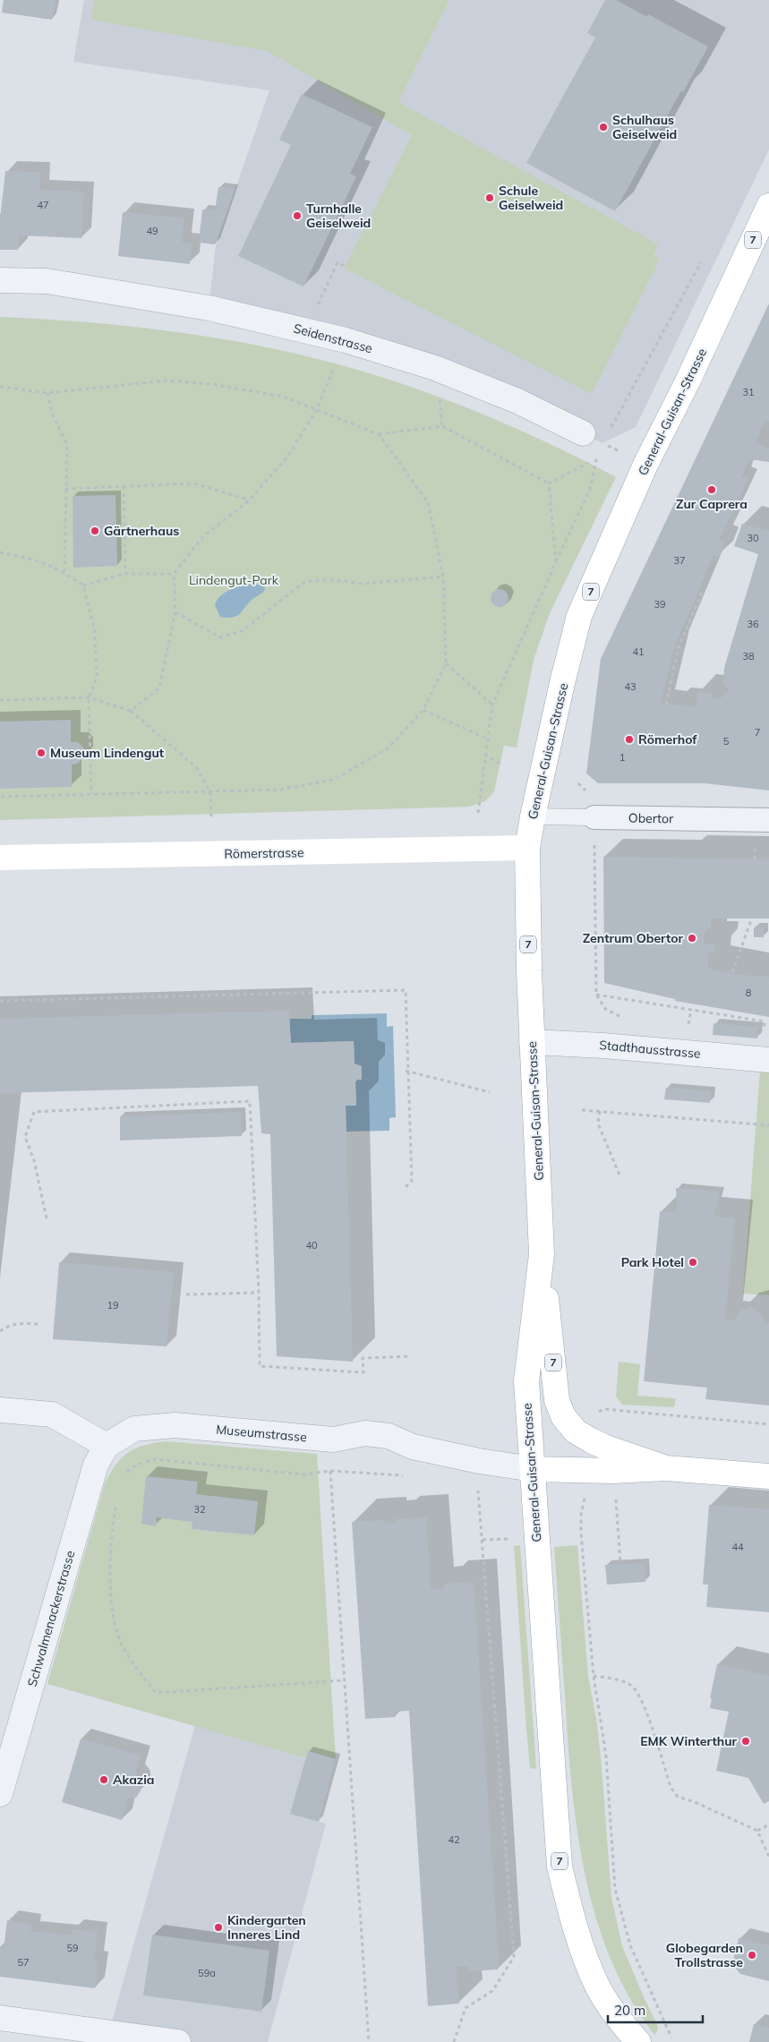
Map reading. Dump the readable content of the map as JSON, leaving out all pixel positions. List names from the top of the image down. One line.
{"streets":{"main road":["7","General-Guisan-Strasse","Römerstrasse"],"street":["Seidenstrasse","Obertor","Stadthausstrasse","Museumstrasse","Schwalmenackerstrasse"]},"crossings":[["7","General-Guisan-Strasse"],["7","Museumstrasse"],["General-Guisan-Strasse","Obertor"],["General-Guisan-Strasse","Römerstrasse"],["General-Guisan-Strasse","Stadthausstrasse"],["General-Guisan-Strasse","Museumstrasse"],["Museumstrasse","Schwalmenackerstrasse"]],"parks":["Lindengut-Park"],"places":["Schulhaus Geiselweid","Schule Geiselweid","Turnhalle Geiselweid","Zur Caprera","Gärtnerhaus","Römerhof","Museum Lindengut","Zentrum Obertor","Park Hotel","EMK Winterthur","Akazia","Kindergarten Inneres Lind","Globegarden Trollstrasse"],"house_numbers":["47","49","31","30","37","39","36","41","38","43","7","5","1","8","40","19","32","44","42","59","57","59a"],"scale_bar":"20 m"}
